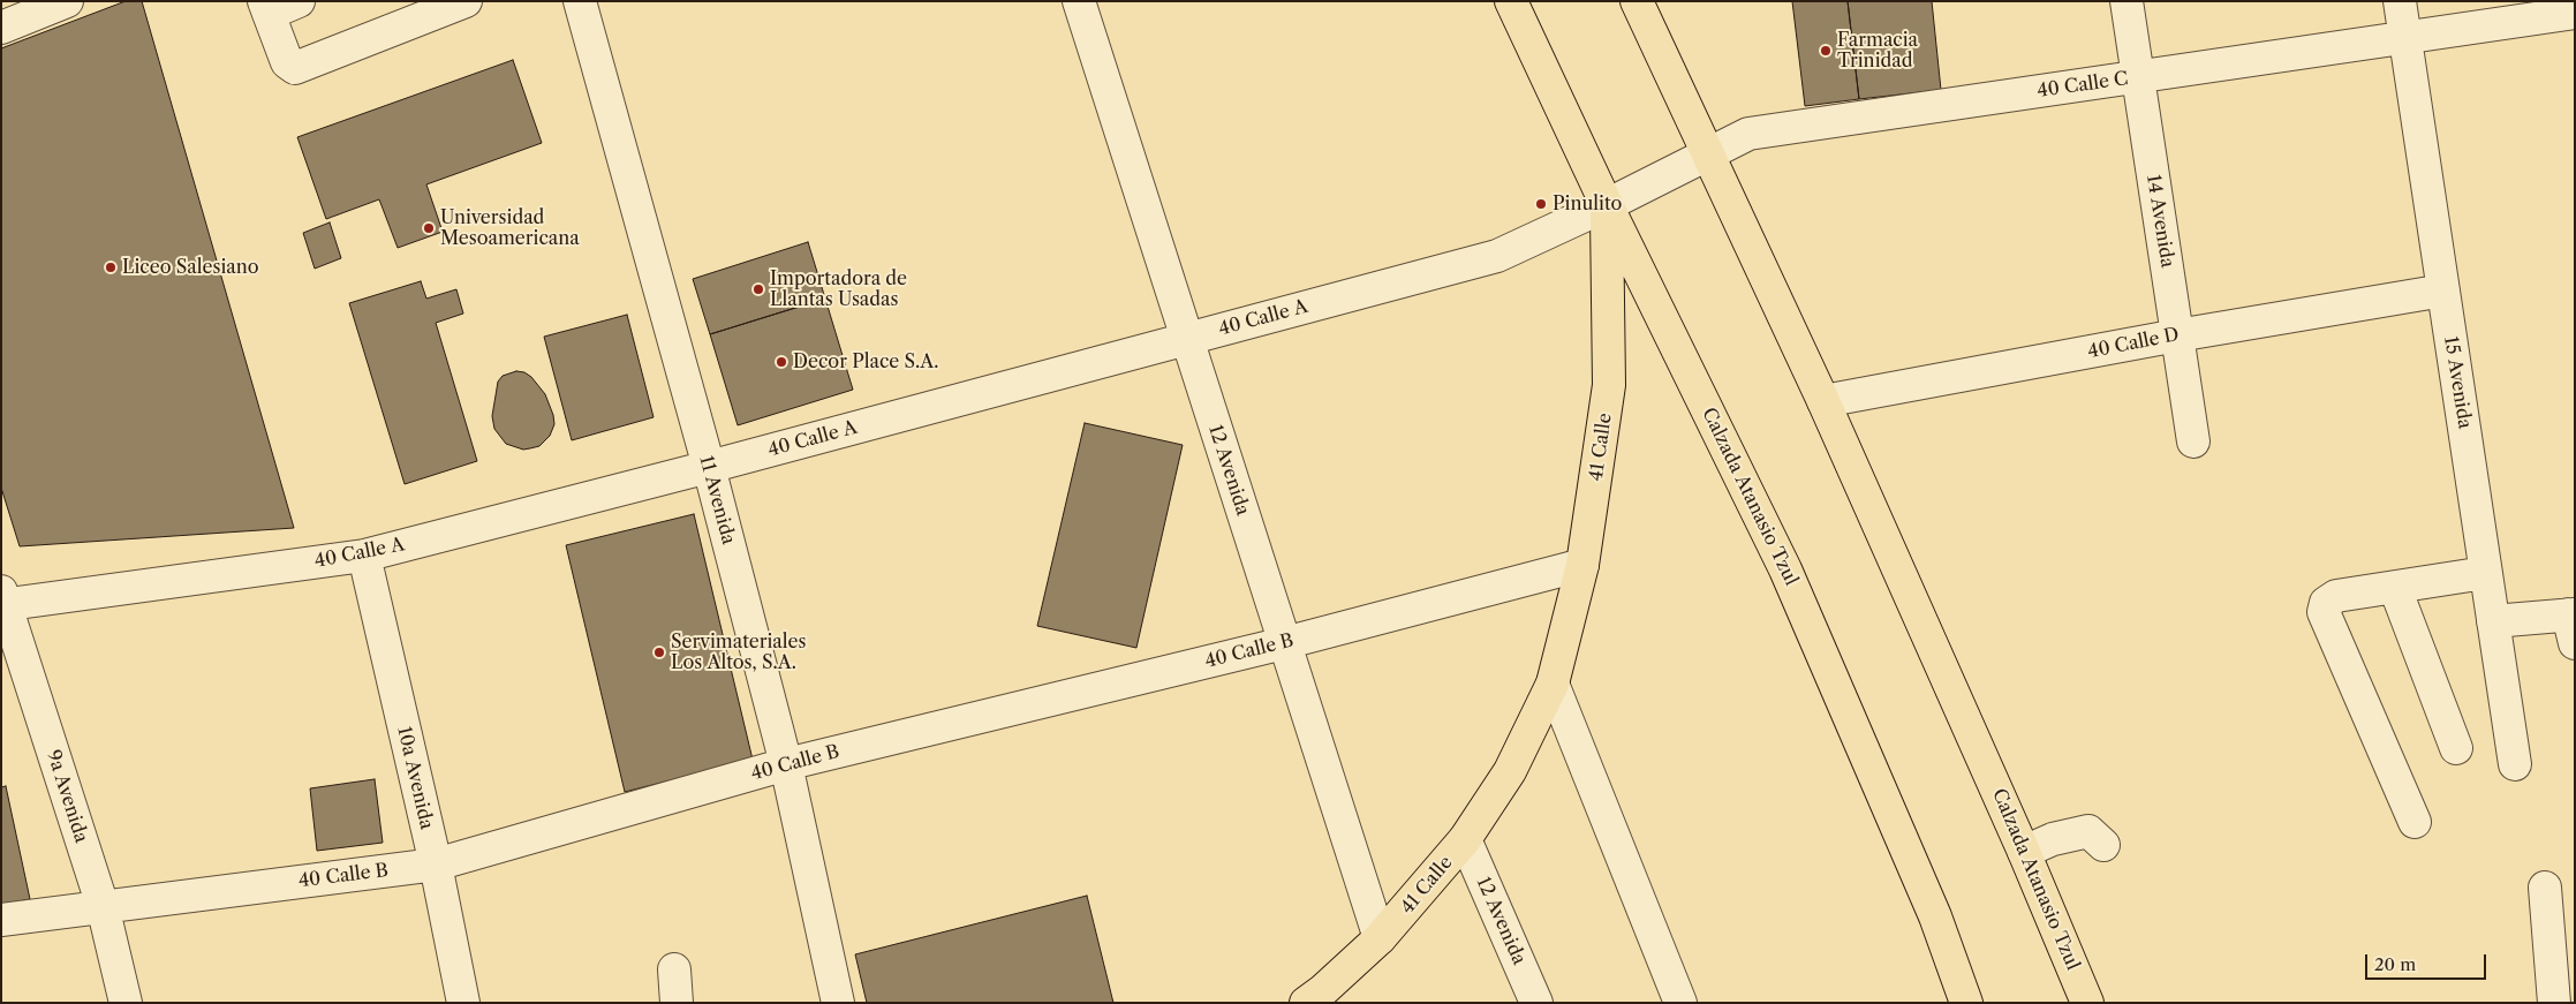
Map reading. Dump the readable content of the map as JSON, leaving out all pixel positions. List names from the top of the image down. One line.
{"streets":{"main road":["41 Calle","Calzada Atanasio Tzul"],"street":["40 Calle C","14 Avenida","40 Calle A","40 Calle D","15 Avenida","12 Avenida","11 Avenida","40 Calle B","10a Avenida","9a Avenida"]},"crossings":[["40 Calle C","14 Avenida"],["40 Calle C","40 Calle A"],["40 Calle C","15 Avenida"],["40 Calle C","41 Calle"],["40 Calle C","Calzada Atanasio Tzul"],["14 Avenida","40 Calle D"],["40 Calle A","41 Calle"],["40 Calle A","12 Avenida"],["40 Calle A","Calzada Atanasio Tzul"],["40 Calle A","11 Avenida"],["40 Calle A","10a Avenida"],["40 Calle A","9a Avenida"],["40 Calle D","15 Avenida"],["40 Calle D","Calzada Atanasio Tzul"],["41 Calle","12 Avenida"],["41 Calle","Calzada Atanasio Tzul"],["41 Calle","40 Calle B"],["12 Avenida","40 Calle B"],["11 Avenida","40 Calle B"],["40 Calle B","10a Avenida"],["40 Calle B","9a Avenida"]],"places":["Farmacia Trinidad","Pinulito","Universidad Mesoamericana","Liceo Salesiano","Importadora de Llantas Usadas","Decor Place S.A.","Servimateriales Los Altos, S.A."],"scale_bar":"20 m"}
